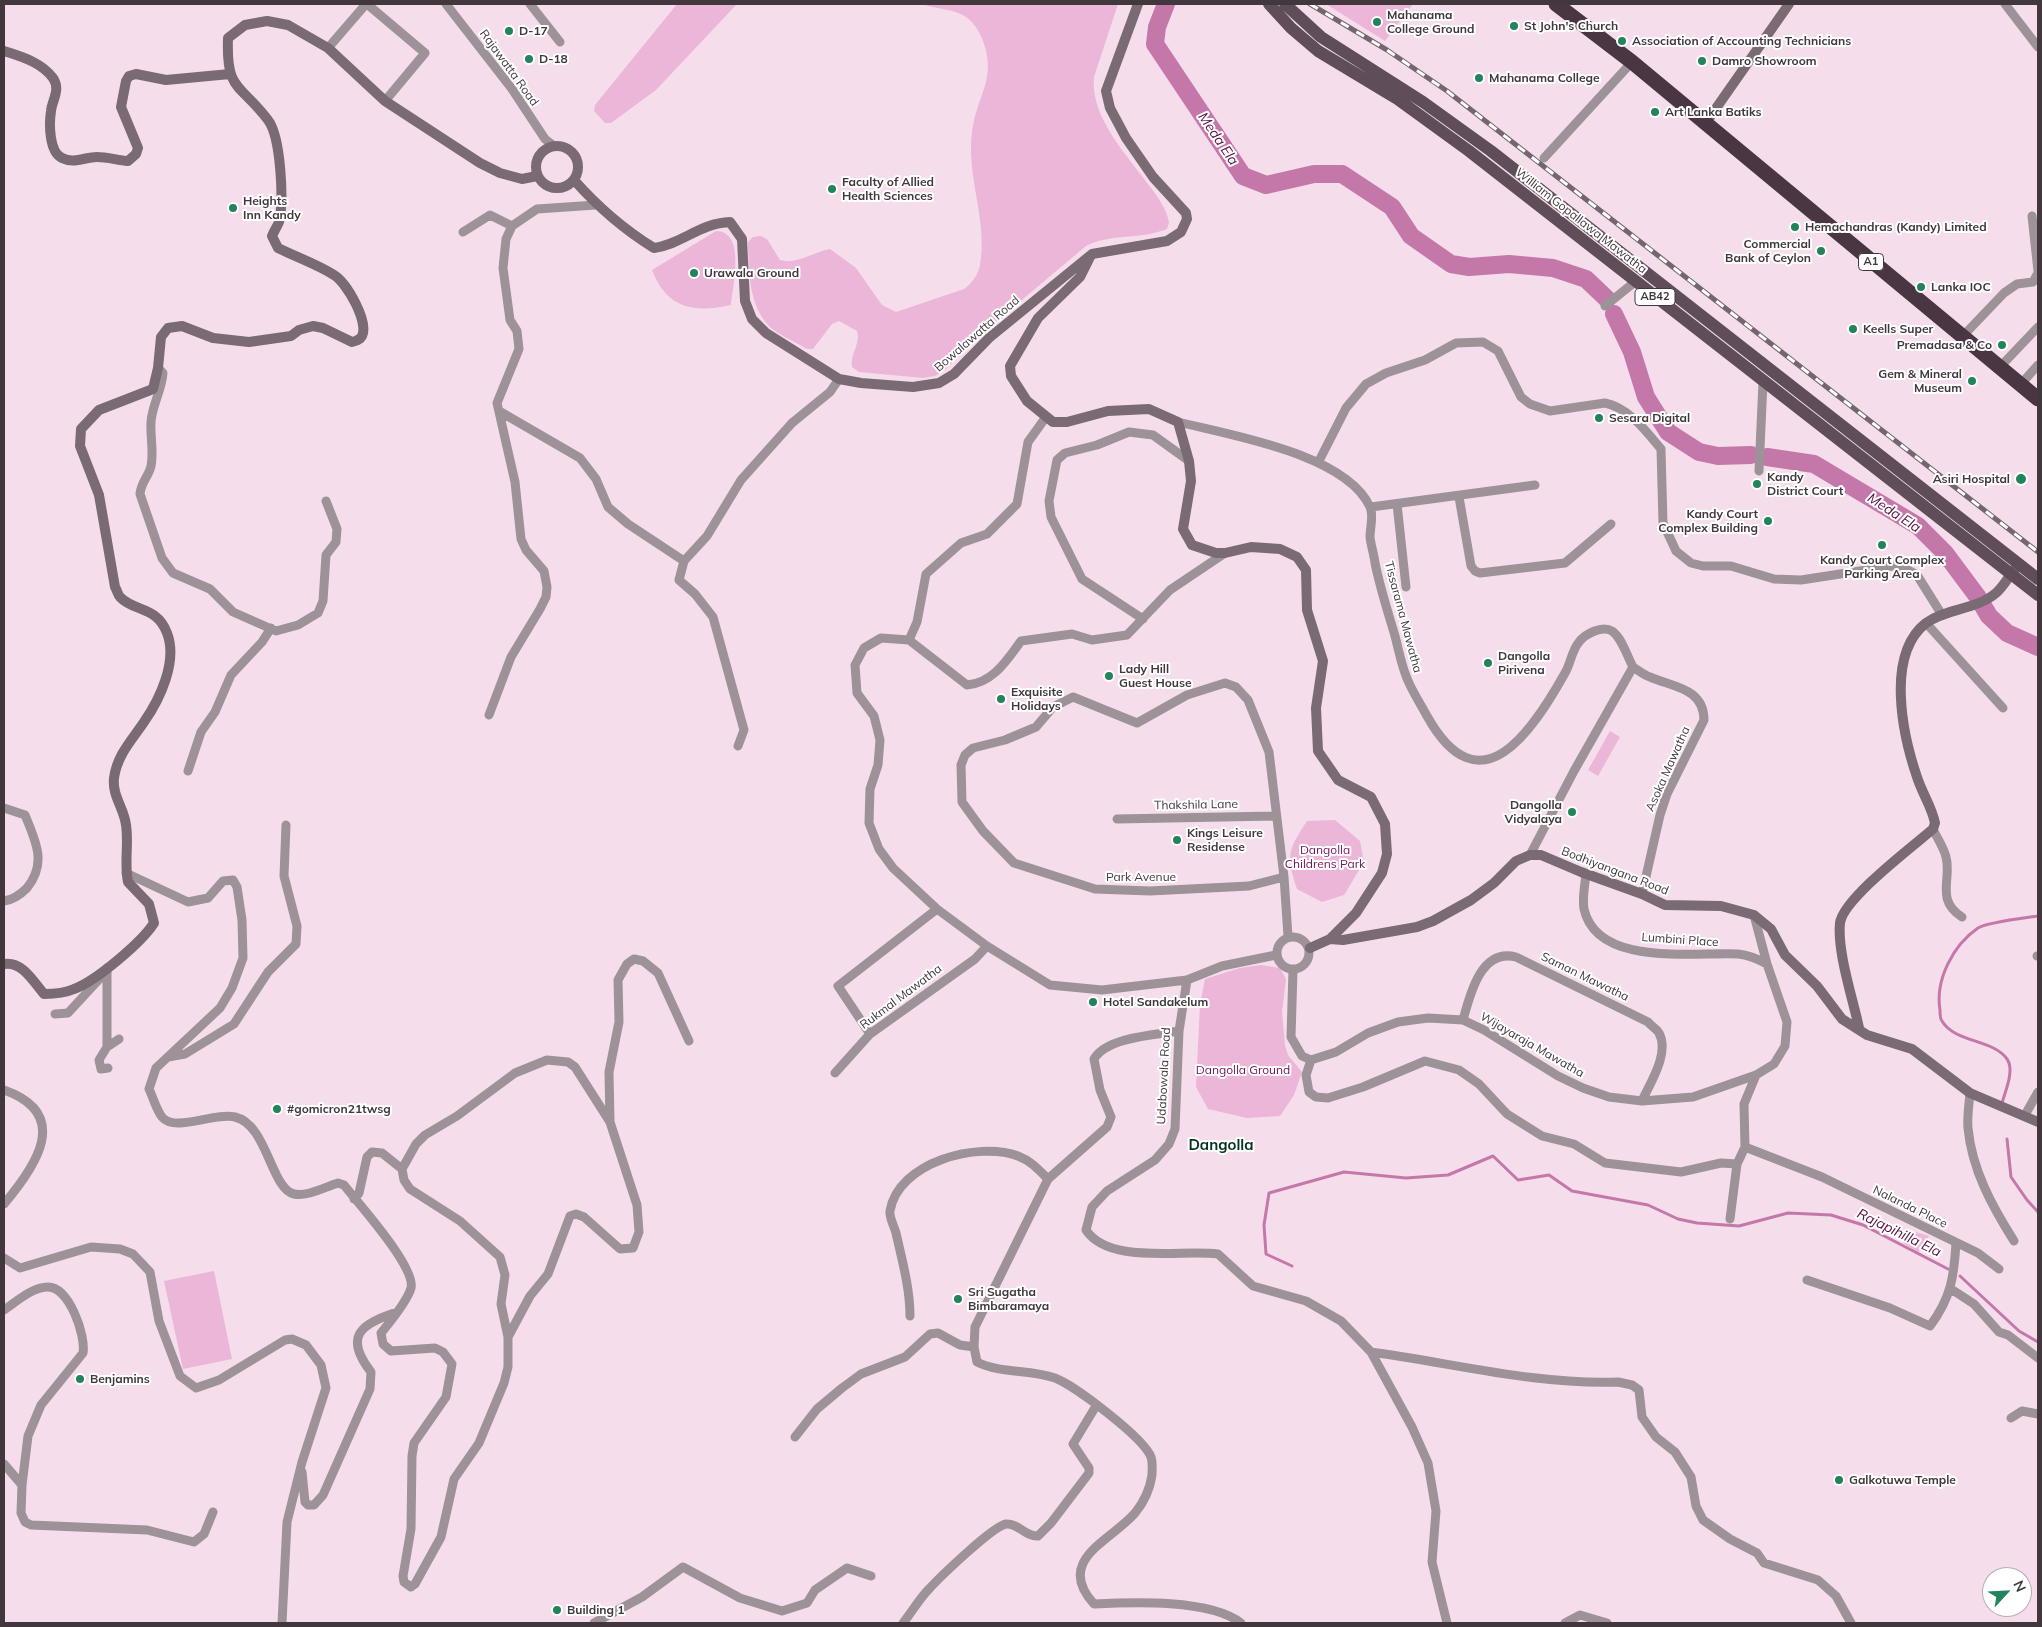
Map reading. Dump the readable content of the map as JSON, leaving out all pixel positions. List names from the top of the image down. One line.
{"streets":{"highway":["A1"],"main road":["William Gopallawa Mawatha","AB42"],"street":["Rajawatta Road","Bowalawatta Road","Tissarama Mawatha","Asoka Mawatha","Thakshila Lane","Bodhiyangana Road","Park Avenue","Lumbini Place","Saman Mawatha","Rukmal Mawatha","Wijayaraja Mawatha","Udabowala Road","Nalanda Place"]},"crossings":[["Rajawatta Road","Bowalawatta Road"],["Tissarama Mawatha","Asoka Mawatha"],["Asoka Mawatha","Bodhiyangana Road"],["Thakshila Lane","Park Avenue"],["Bodhiyangana Road","Lumbini Place"],["Bodhiyangana Road","Wijayaraja Mawatha"],["Lumbini Place","Wijayaraja Mawatha"],["Saman Mawatha","Wijayaraja Mawatha"]],"districts":["Dangolla"],"water":["Meda Ela","Rajapihilla Ela"],"parks":["Dangolla Childrens Park","Dangolla Ground"],"places":["Mahanama College Ground","St John's Church","D-17","Association of Accounting Technicians","D-18","Damro Showroom","Mahanama College","Art Lanka Batiks","Faculty of Allied Health Sciences","Heights Inn Kandy","Hemachandras (Kandy) Limited","Commercial Bank of Ceylon","Urawala Ground","Lanka IOC","Keells Super","Premadasa & Co","Gem & Mineral Museum","Sesara Digital","Asiri Hospital","Kandy District Court","Kandy Court Complex Building","Kandy Court Complex Parking Area","Dangolla Pirivena","Lady Hill Guest House","Exquisite Holidays","Dangolla Vidyalaya","Kings Leisure Residense","Hotel Sandakelum","#gomicron21twsg","Sri Sugatha Bimbaramaya","Benjamins","Galkotuwa Temple","Building 1"],"north":"top right"}
